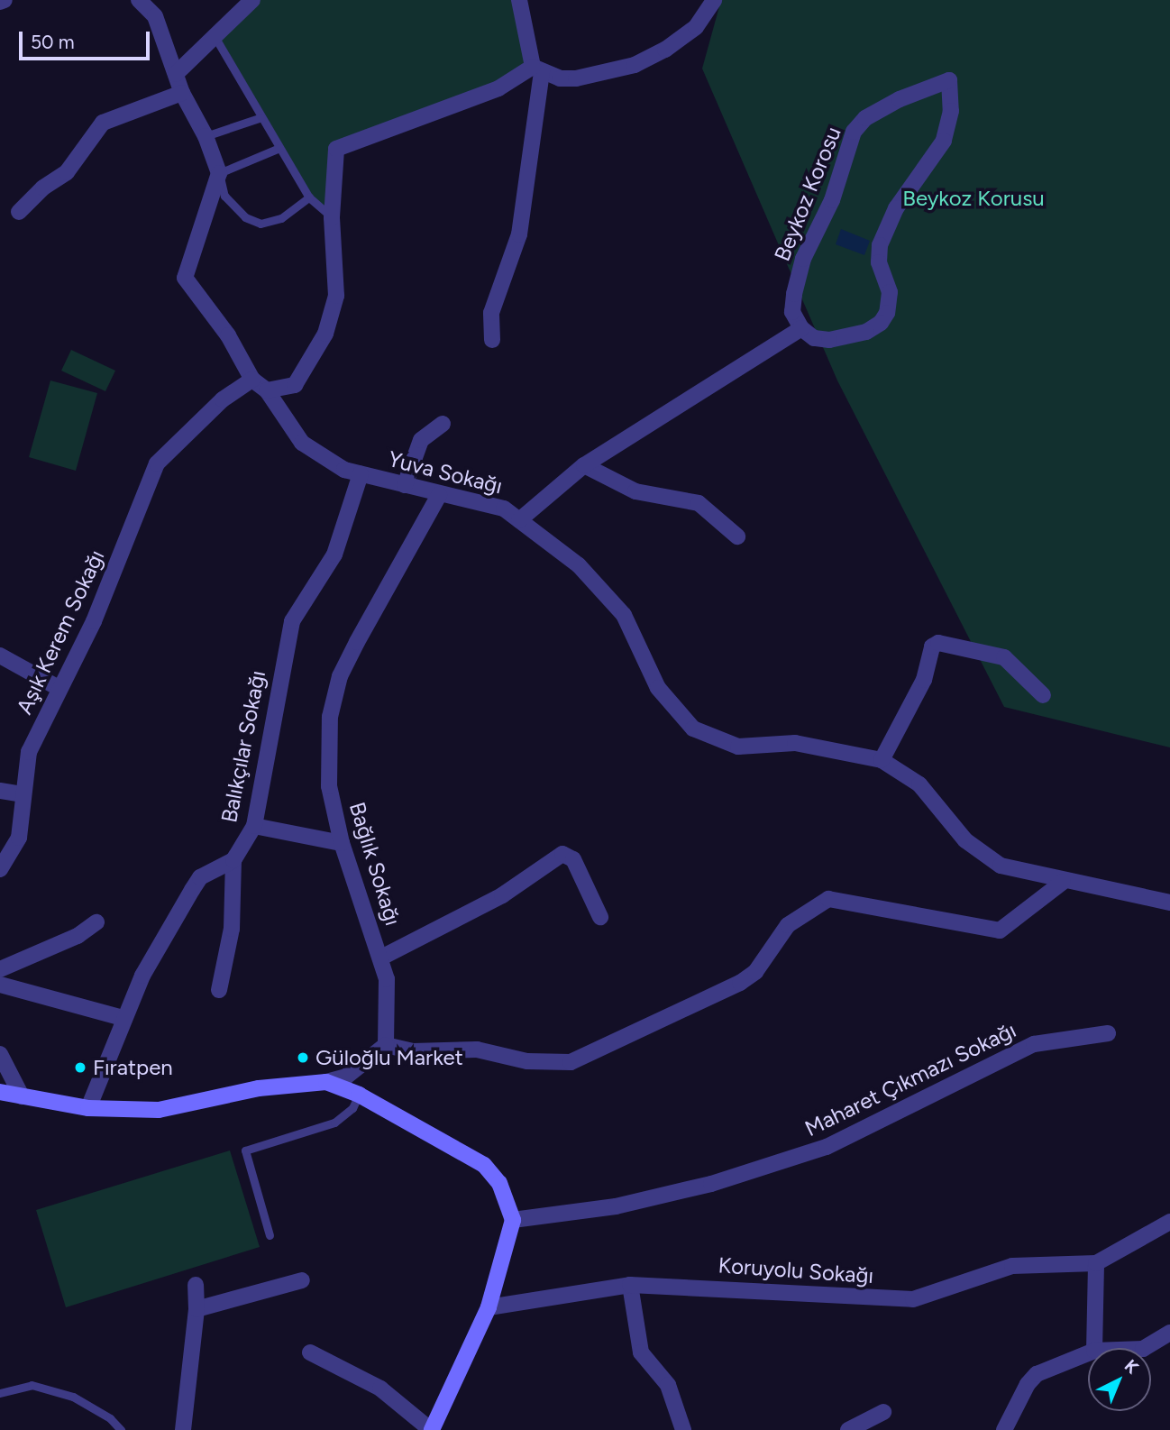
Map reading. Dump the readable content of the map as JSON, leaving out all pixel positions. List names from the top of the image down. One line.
{"streets":{"street":["Beykoz Korosu","Yuva Sokağı","Aşık Kerem Sokağı","Balıkçılar Sokağı","Bağlık Sokağı","Maharet Çıkmazı Sokağı","Koruyolu Sokağı"]},"crossings":[["Yuva Sokağı","Aşık Kerem Sokağı"],["Yuva Sokağı","Balıkçılar Sokağı"],["Yuva Sokağı","Bağlık Sokağı"]],"parks":["Beykoz Korusu"],"places":["Güloğlu Market","Fıratpen"],"scale_bar":"50 m","north":"top right"}
